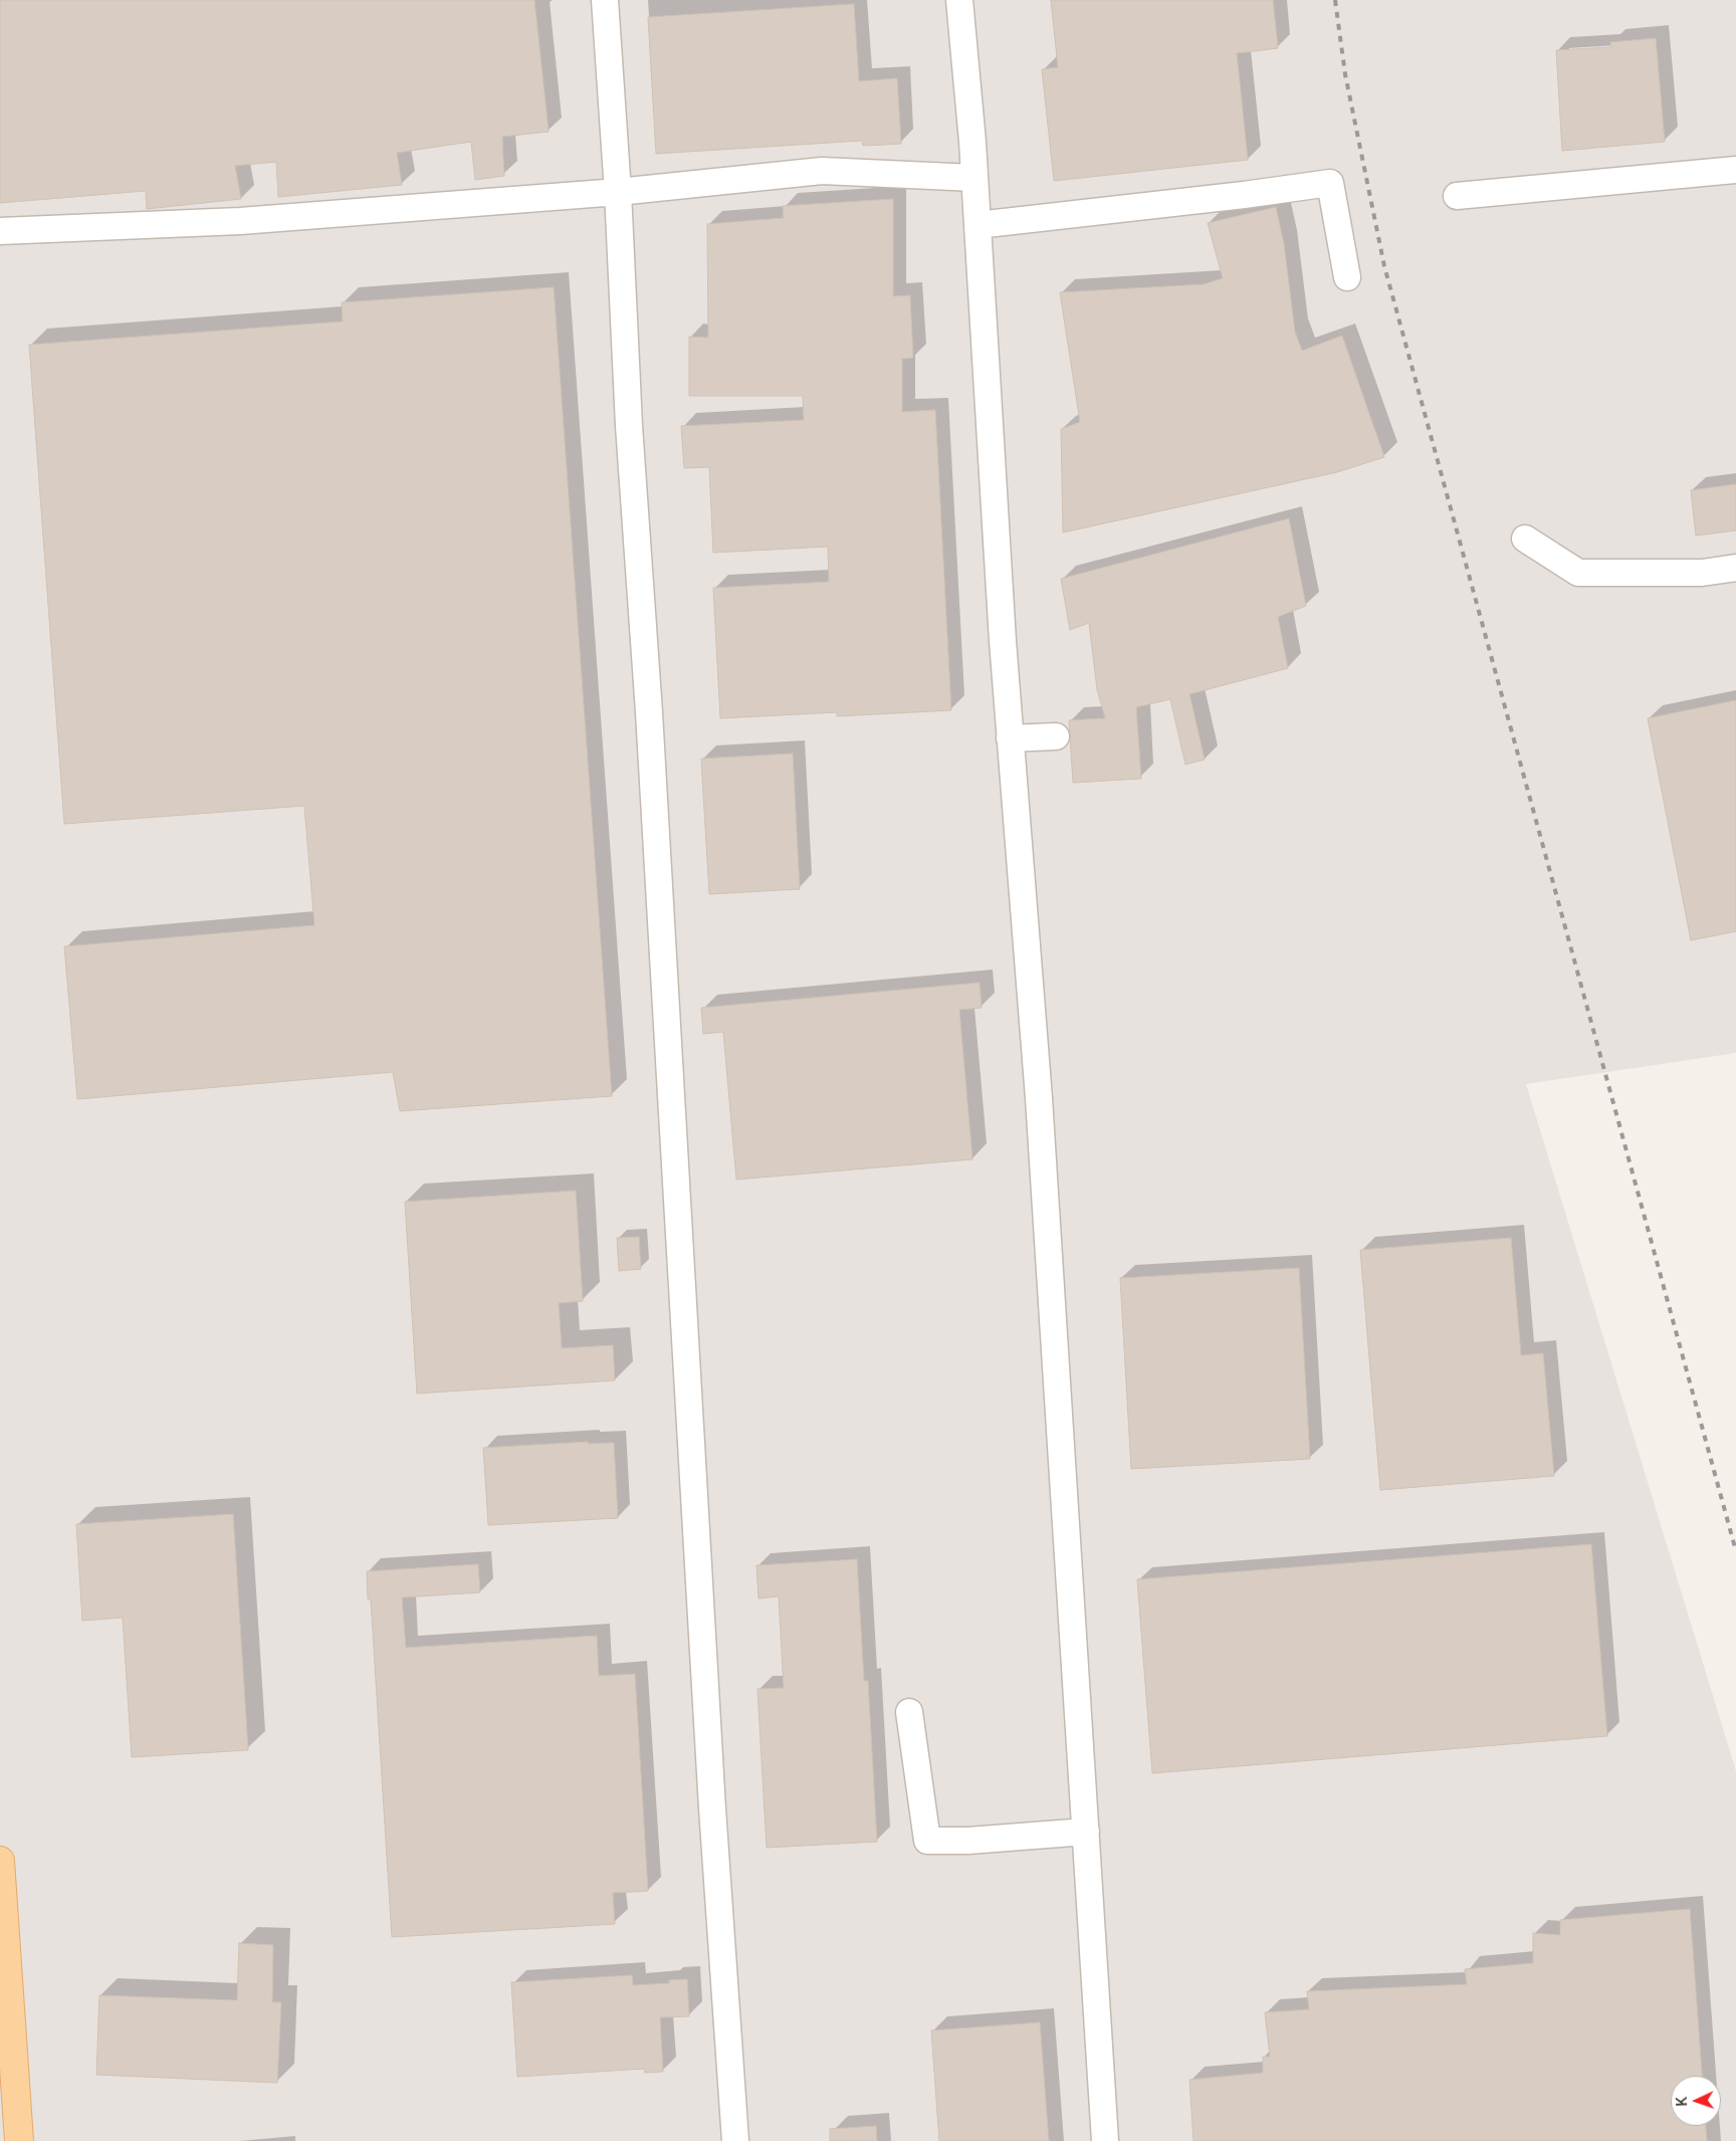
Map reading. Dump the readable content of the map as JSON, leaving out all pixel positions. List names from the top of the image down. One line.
{"north":"left"}
